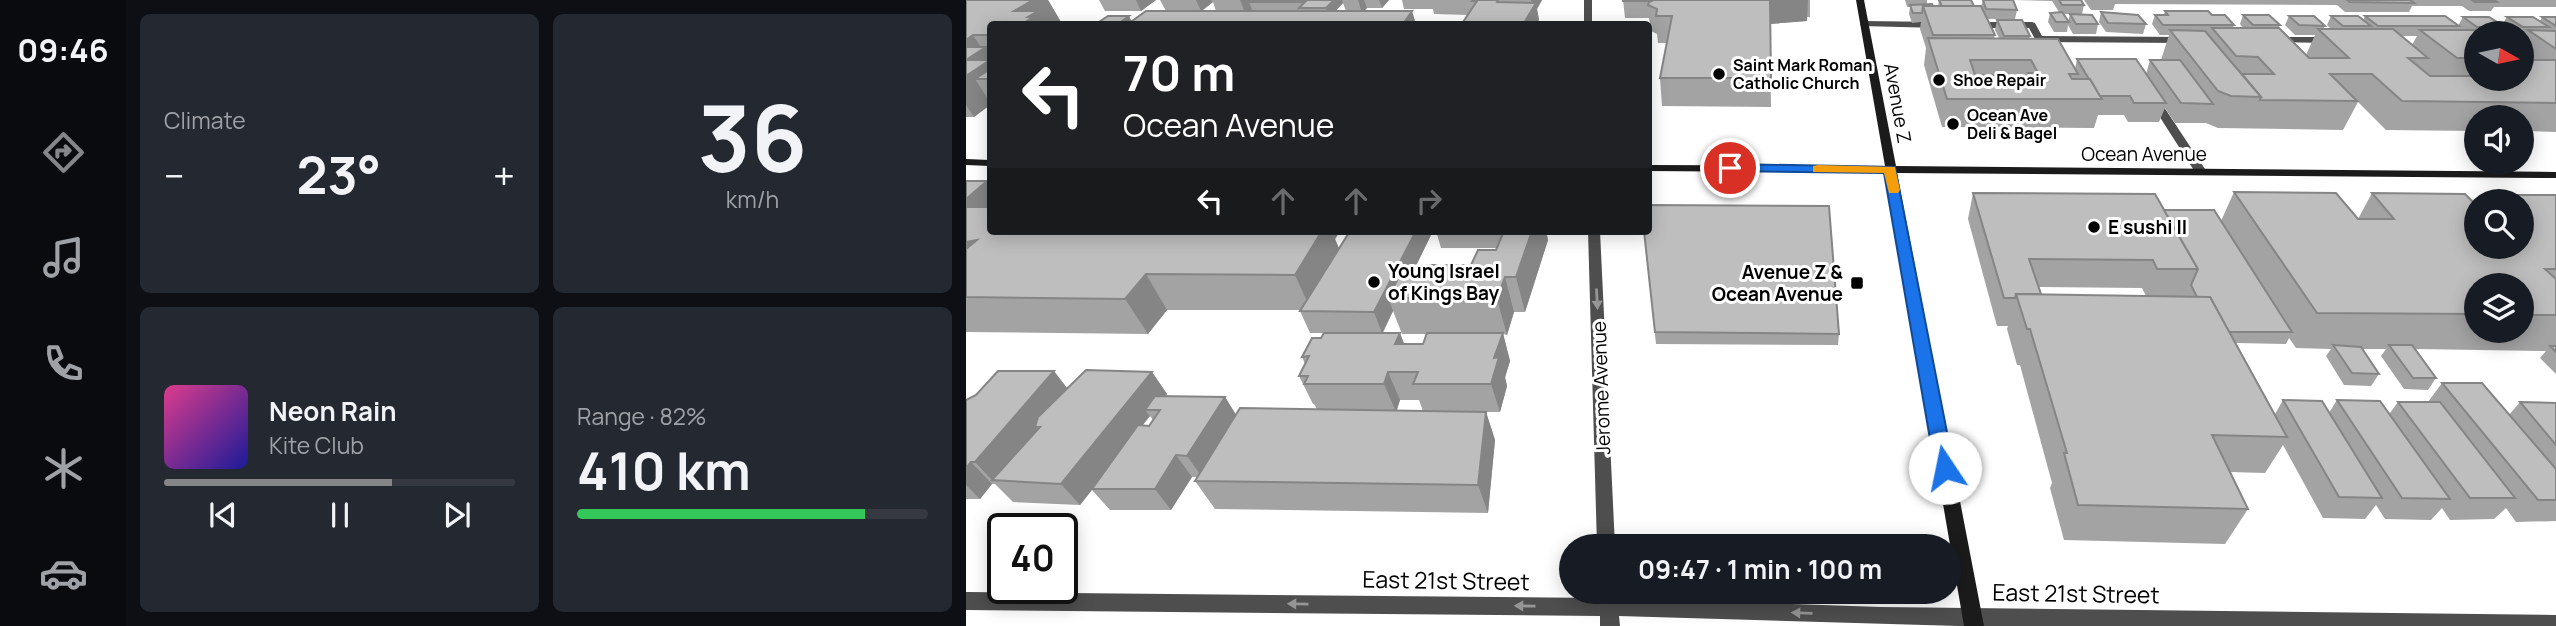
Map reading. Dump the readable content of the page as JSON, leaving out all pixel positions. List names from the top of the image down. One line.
{"streets":{"main road":["Avenue Z","Ocean Avenue"],"street":["Jerome Avenue","East 21st Street"]},"crossings":[["Avenue Z","Ocean Avenue"],["Avenue Z","East 21st Street"]],"one_way":["Jerome Avenue","East 21st Street"],"places":{"other":["Saint Mark Roman Catholic Church","Shoe Repair","Ocean Ave Deli & Bagel","E sushi II","Young Israel of Kings Bay"],"transit":["Avenue Z & Ocean Avenue"]},"north":"right","page":{"tabs":"09:46","tile":["Climate",["36","km/h"],["Range · 82%","410 km"]],"turn":["70 m","Ocean Avenue"],"heat":["−","23°","+"],"song":["Neon Rain","Kite Club"],"limit":"40","trip":"09:47 · 1 min · 100 m"}}
